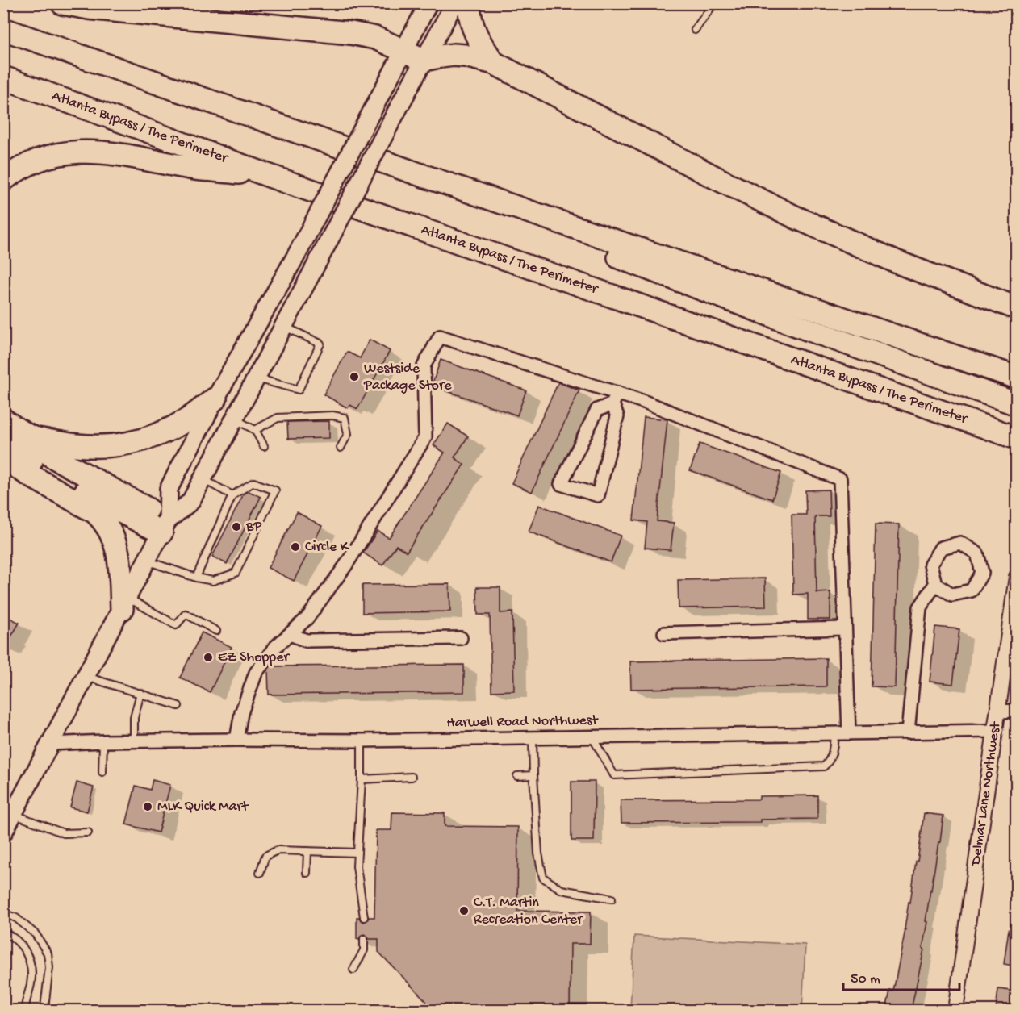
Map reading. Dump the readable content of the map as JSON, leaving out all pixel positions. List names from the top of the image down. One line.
{"streets":{"highway":["Atlanta Bypass / The Perimeter"],"street":["Harwell Road Northwest","Delmar Lane Northwest"]},"crossings":[["Harwell Road Northwest","Delmar Lane Northwest"]],"places":["Westside Package Store","BP","Circle K","EZ Shopper","MLK Quick Mart","C.T. Martin Recreation Center"],"scale_bar":"50 m"}
